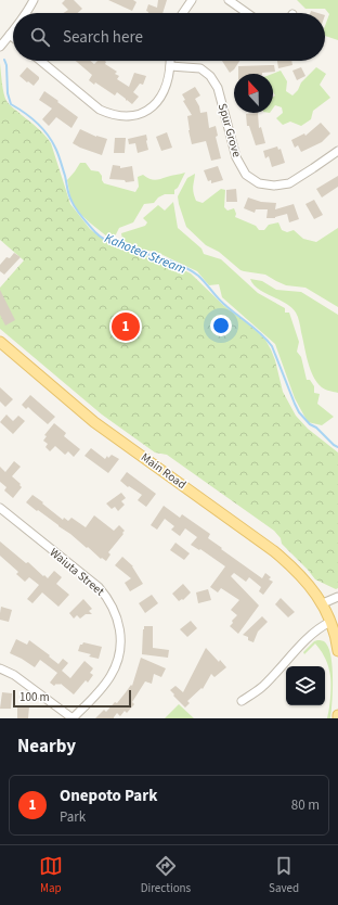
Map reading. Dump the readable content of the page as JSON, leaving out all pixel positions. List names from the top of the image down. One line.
{"streets":{"main road":["Main Road"],"street":["Spur Grove","Waiuta Street"]},"water":["Kahotea Stream"],"scale_bar":"100 m","north":"top","page":{"search":"Search here","pins":"1","scale":"100 m","heading":"Nearby","list":[{"mark":"1","name":"Onepoto Park","note":"Park","value":"80 m"}],"nav":["Map","Directions","Saved"]}}
